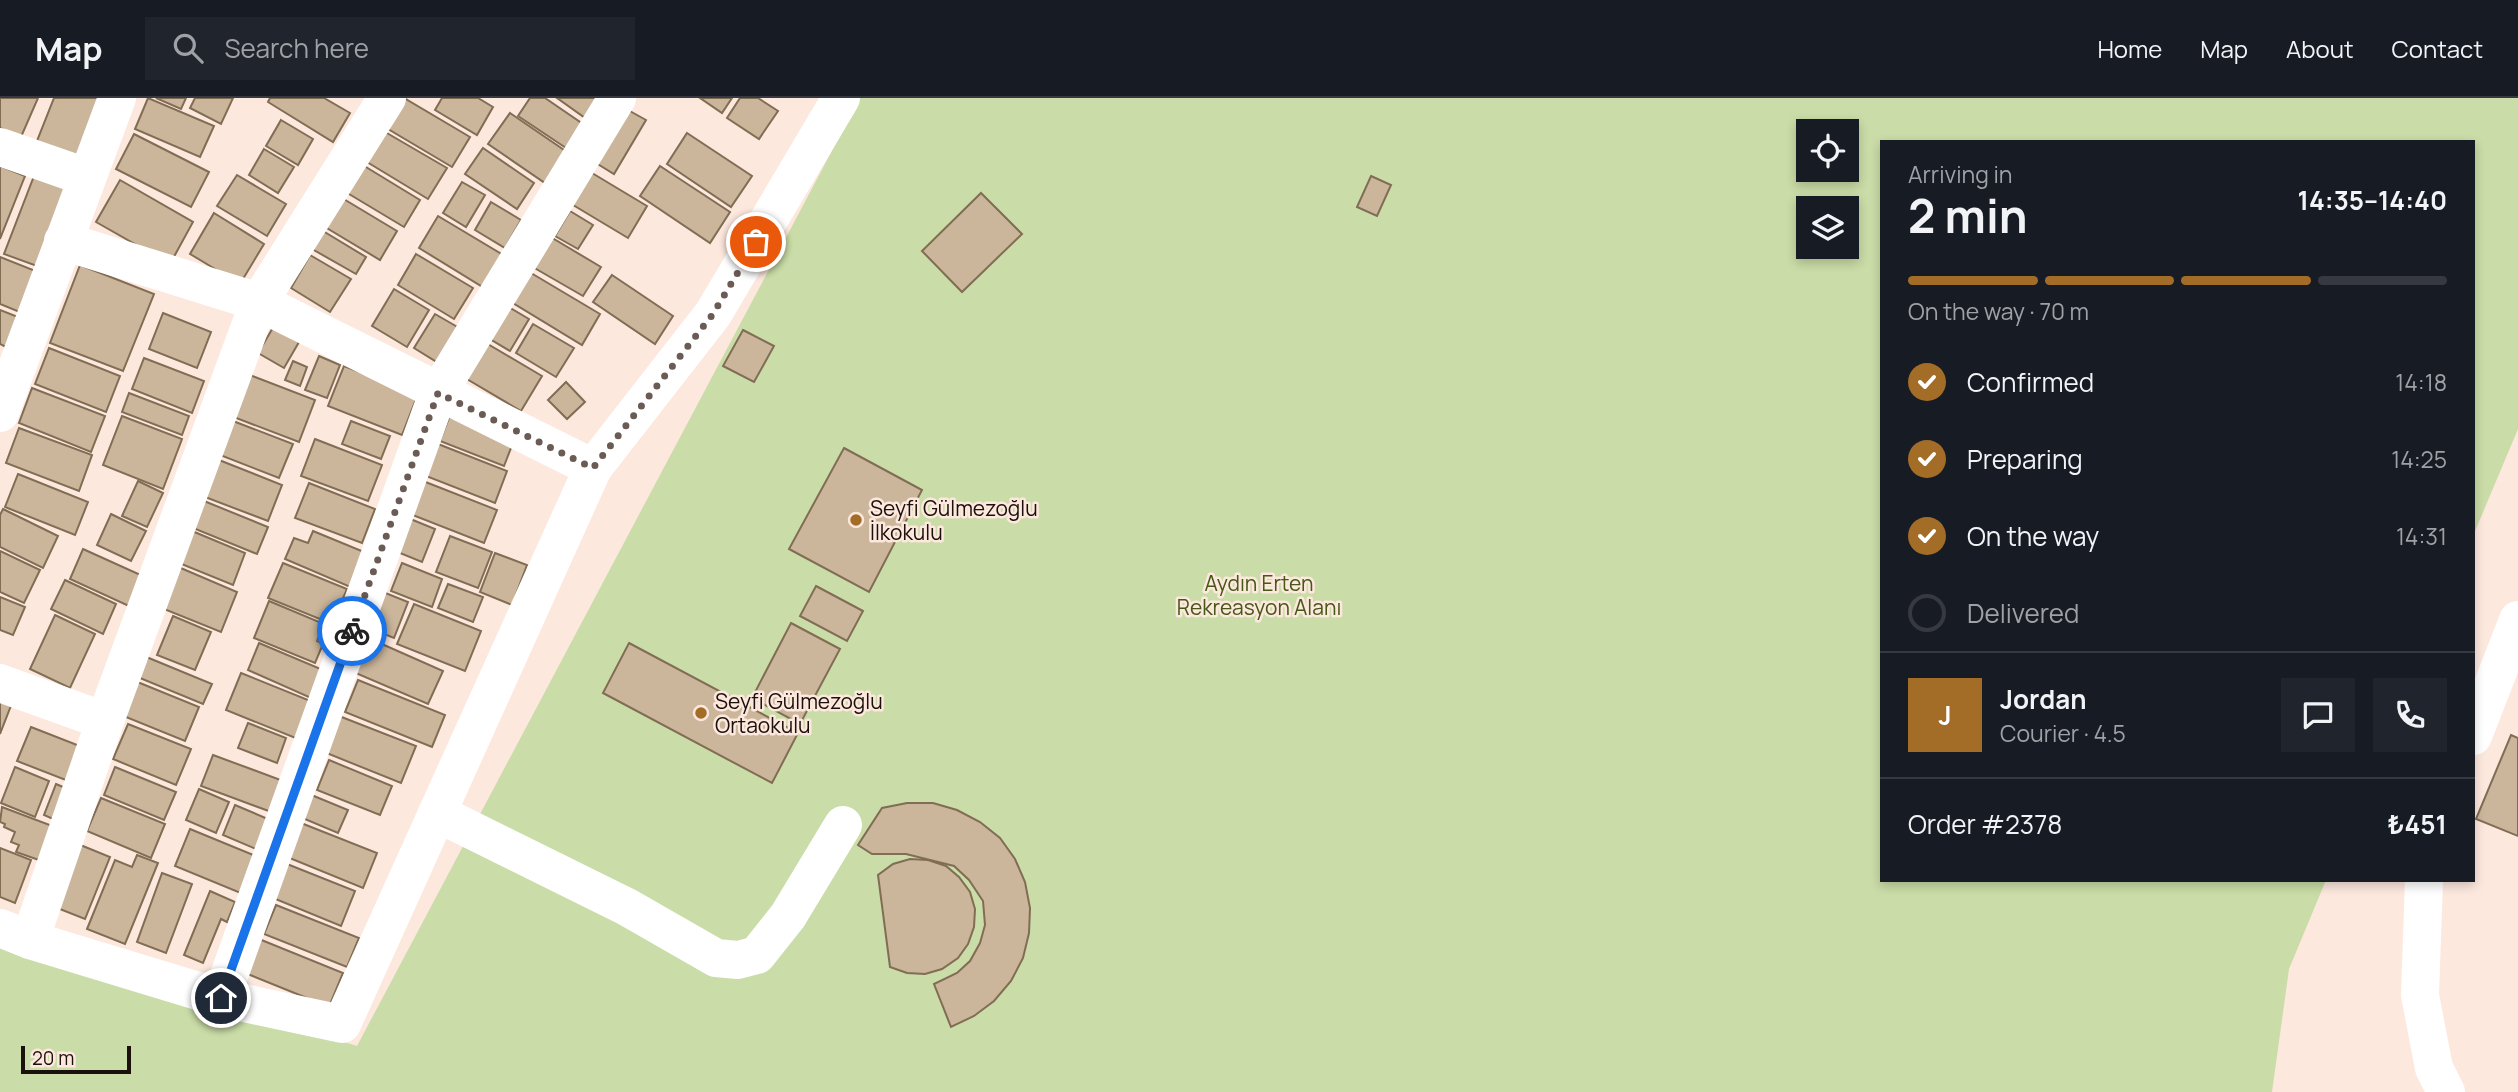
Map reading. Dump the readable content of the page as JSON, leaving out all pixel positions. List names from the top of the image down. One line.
{"parks":["Aydın Erten Rekreasyon Alanı"],"places":["Seyfi Gülmezoğlu İlkokulu","Seyfi Gülmezoğlu Ortaokulu"],"scale_bar":"20 m","page":{"header":"Map","search":"Search here","nav":["Home","Map","About","Contact"],"heading":["2 min","Arriving in","14:35–14:40"],"panel":["Jordan","Courier · 4.5","Order #2378","₺451"],"bar":"On the way · 70 m","list":[["Confirmed","14:18"],["Preparing","14:25"],["On the way","14:31"],"Delivered"],"round":"J","scale":"20 m"}}
